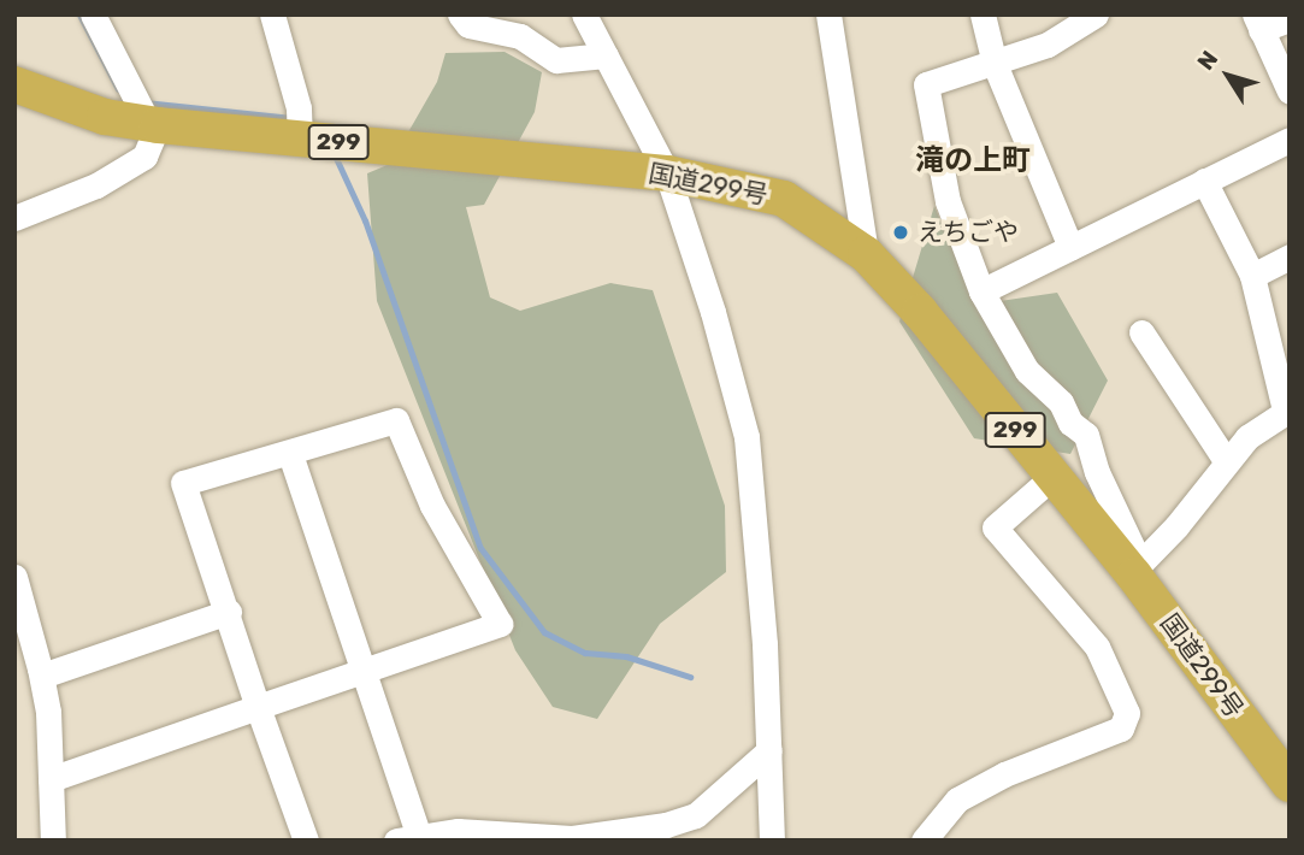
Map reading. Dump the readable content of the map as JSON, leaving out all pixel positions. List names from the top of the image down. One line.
{"streets":{"highway":["299","国道299号"]},"districts":["滝の上町"],"places":["えちごや"],"north":"top left"}
